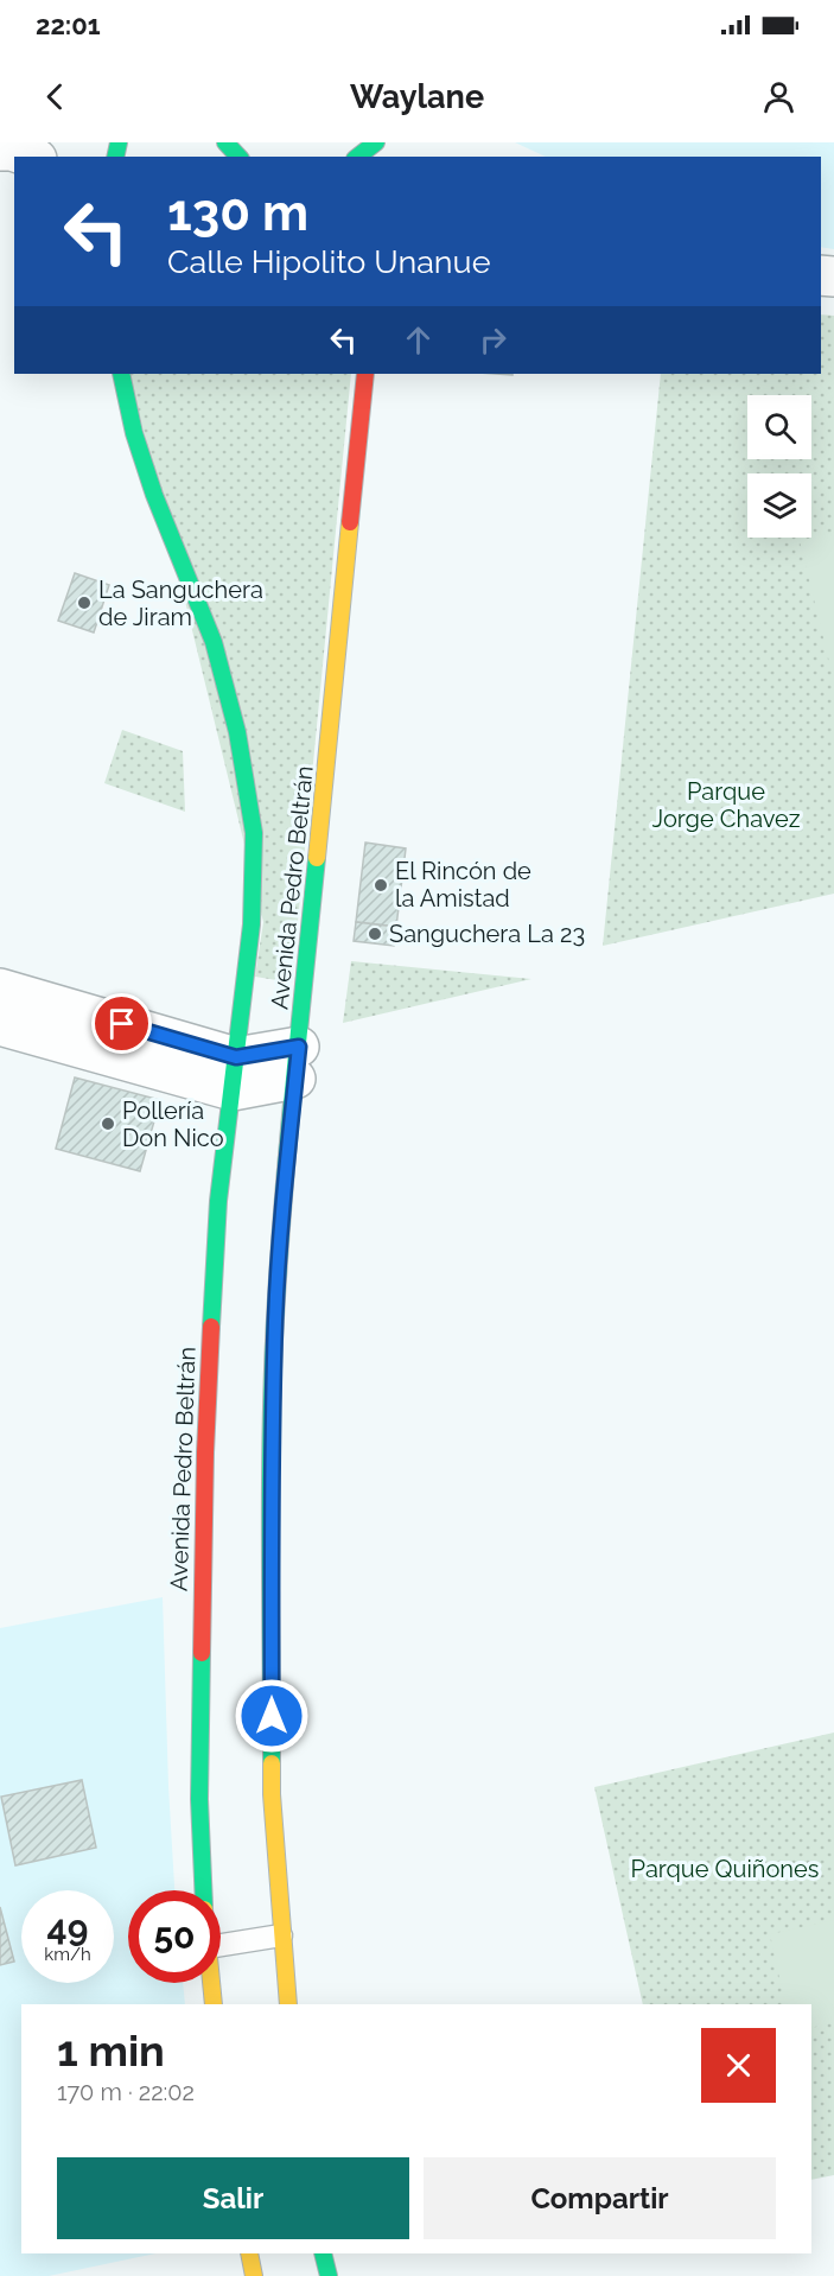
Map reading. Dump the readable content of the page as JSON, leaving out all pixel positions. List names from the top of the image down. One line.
{"streets":{"main road":["Avenida Pedro Beltrán"]},"parks":["Parque Jorge Chavez","Parque Quiñones"],"places":["La Sanguchera de Jiram","El Rincón de la Amistad","Sanguchera La 23","Pollería Don Nico"],"page":{"status":"22:01","header":"Waylane","turn":["130 m","Calle Hipolito Unanue"],"speed":"49 km/h","limit":"50","heading":["1 min","170 m · 22:02"],"buttons":["Salir","Compartir"]}}
